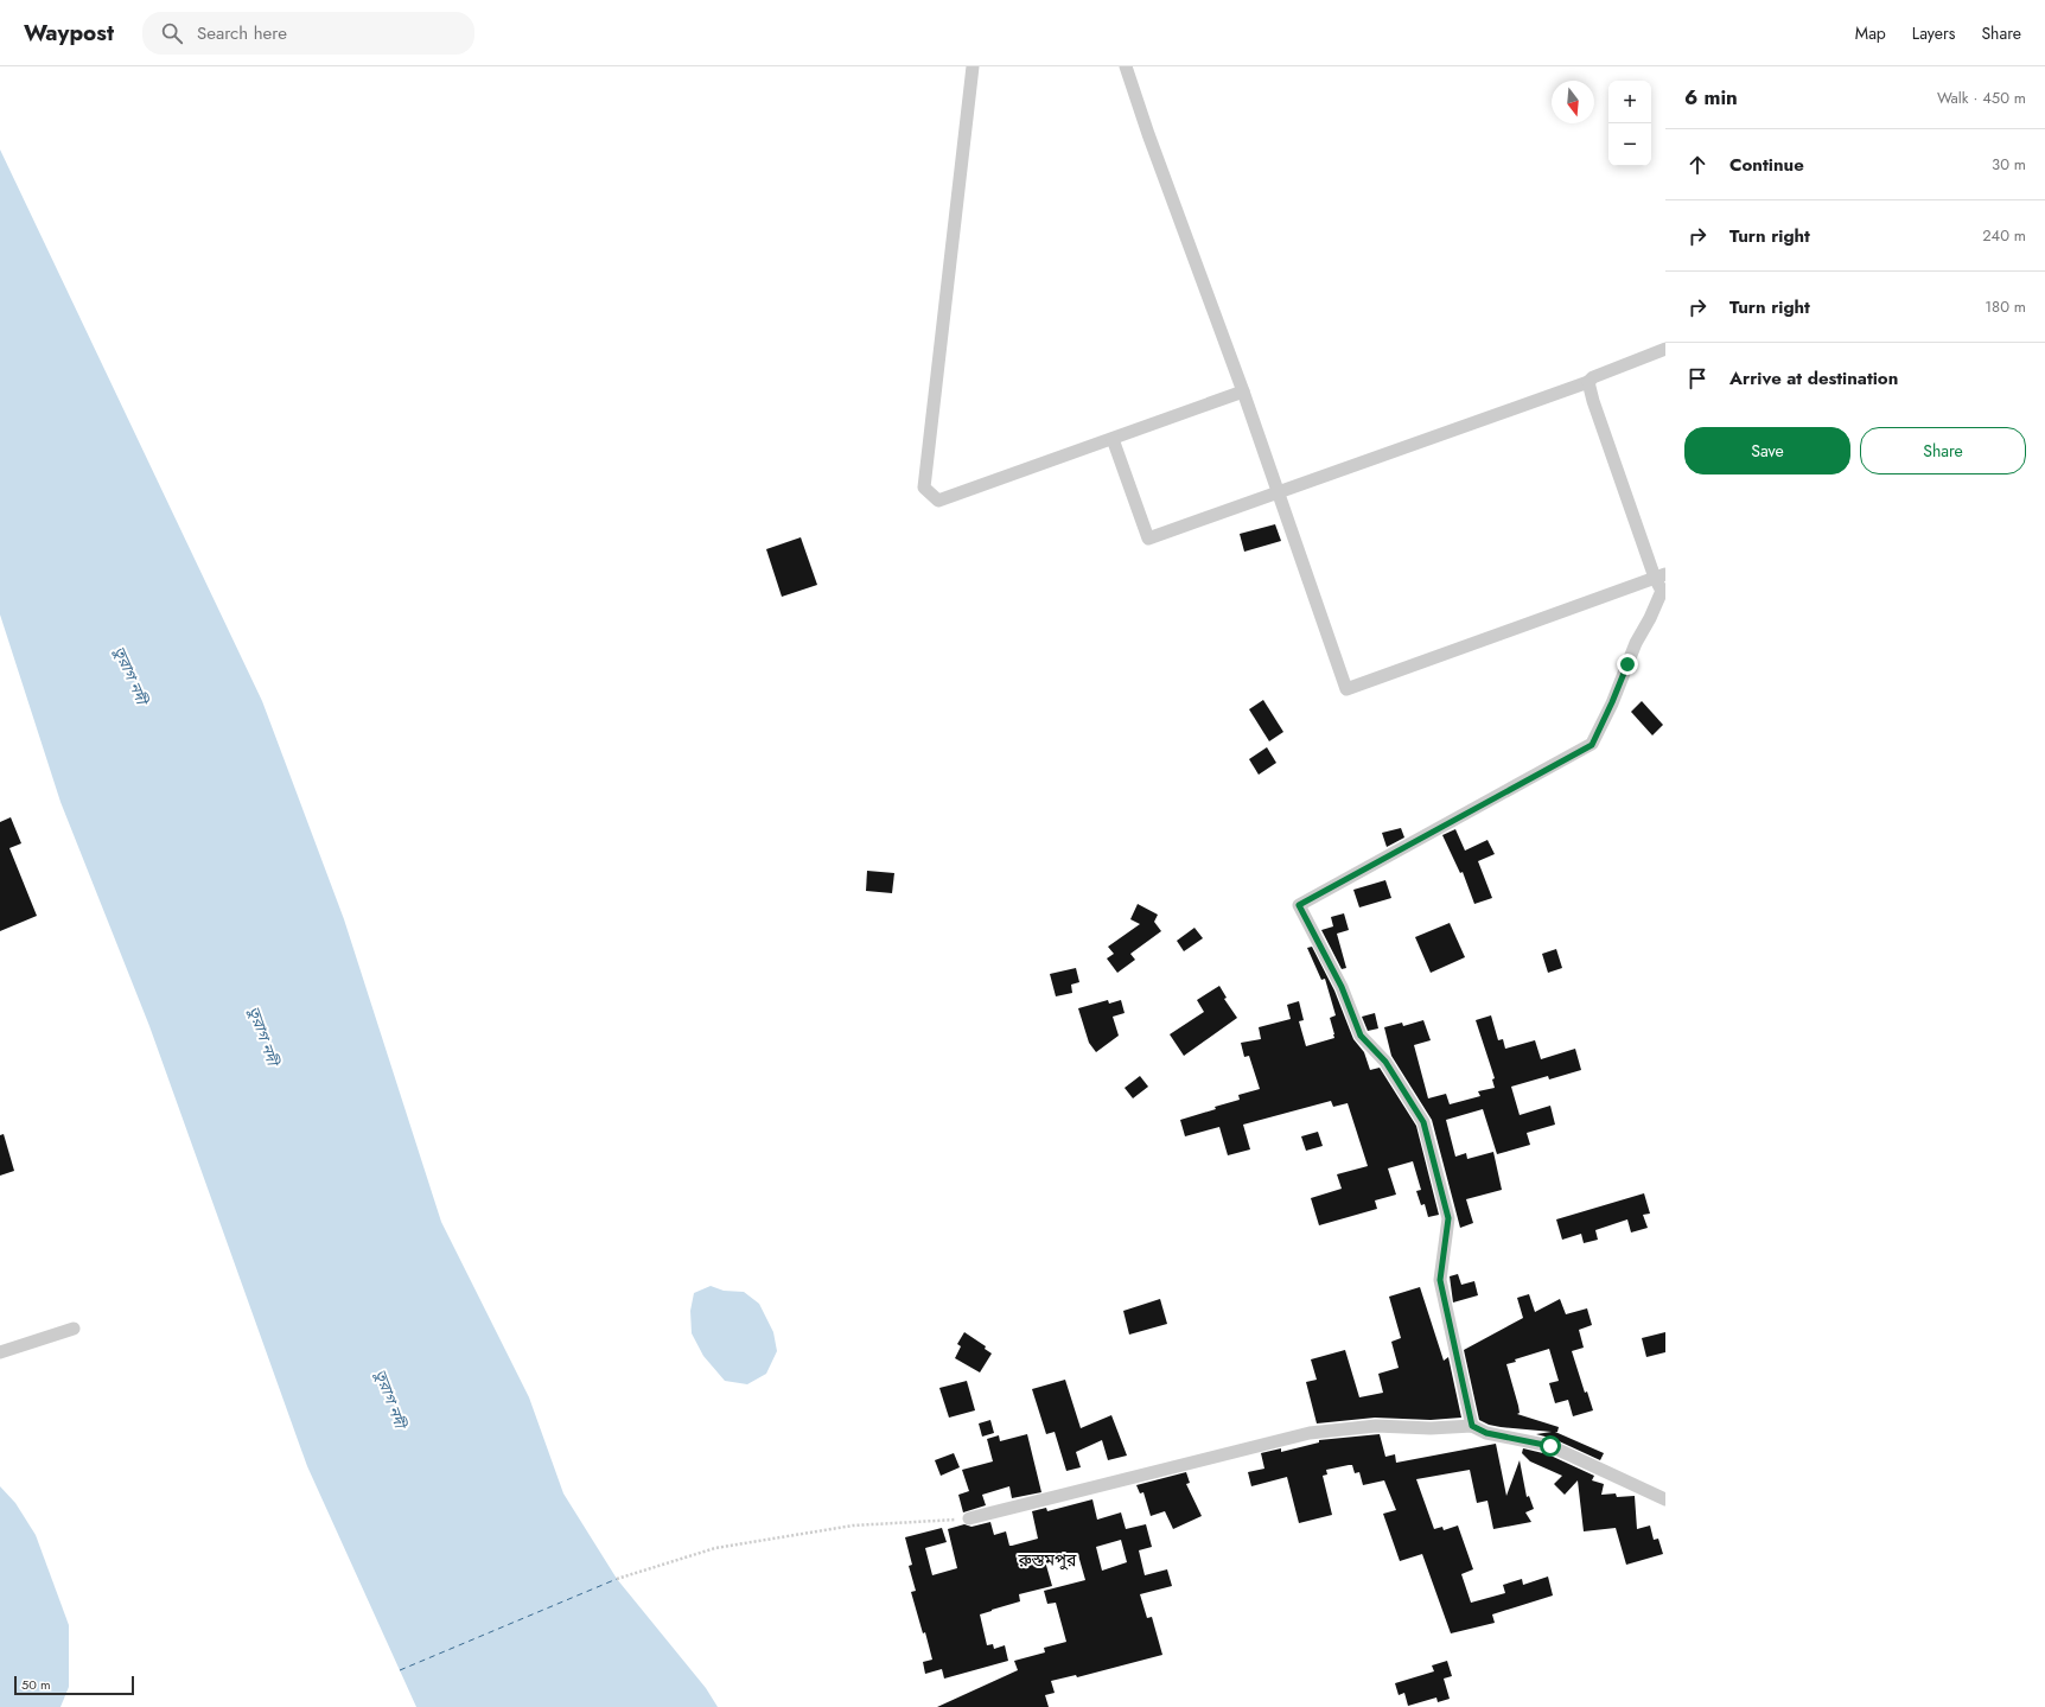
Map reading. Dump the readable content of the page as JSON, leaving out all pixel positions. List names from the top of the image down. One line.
{"districts":["রুস্তমপুর"],"water":["তুরাগ নদী"],"scale_bar":"50 m","north":"bottom","page":{"header":"Waypost","search":"Search here","nav":["Map","Layers","Share"],"heading":["6 min","Walk · 450 m"],"map_buttons":["+","−"],"list":[["Continue","30 m"],["Turn right","240 m"],["Turn right","180 m"],"Arrive at destination"],"buttons":["Save","Share"],"scale":"50 m"}}
